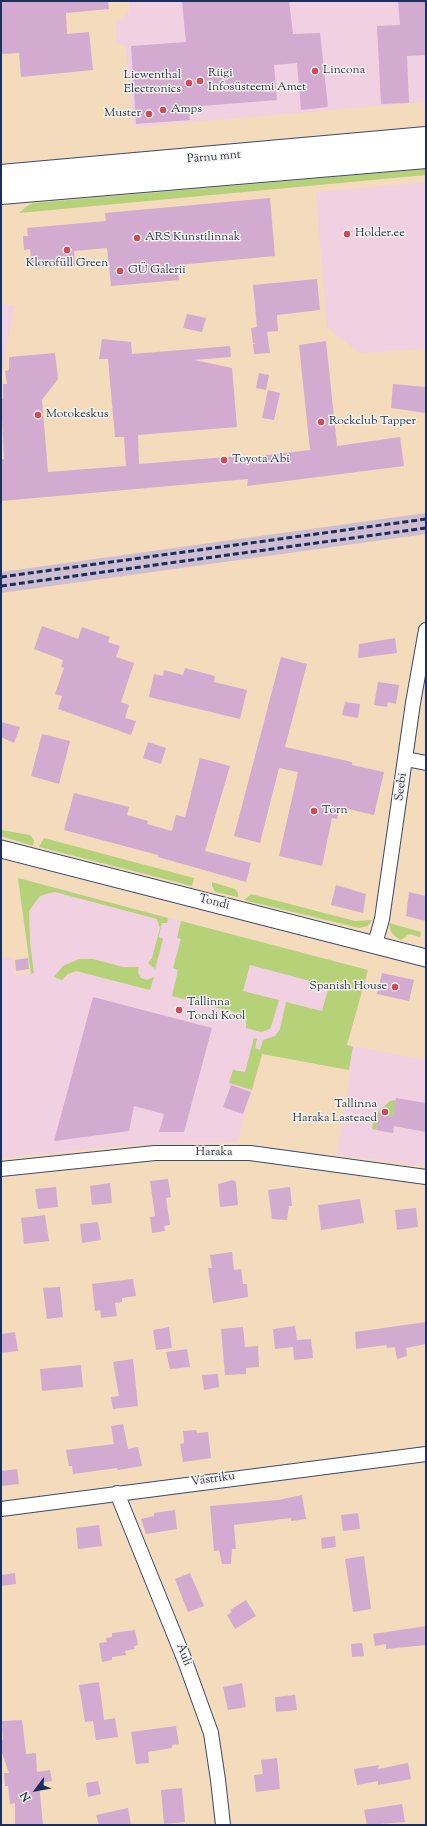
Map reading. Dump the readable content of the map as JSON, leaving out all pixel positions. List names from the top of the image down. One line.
{"streets":{"main road":["Pärnu mnt"],"street":["Seebi","Tondi","Haraka","Västriku","Auli"]},"crossings":[["Seebi","Tondi"],["Västriku","Auli"]],"places":["Lincona","Riigi Infosüsteemi Amet","Liewenthal Electronics","Amps","Muster","Holder.ee","ARS Kunstilinnak","Klorofüll Green","GÜ Galerii","Motokeskus","Rockclub Tapper","Toyota Abi","Torn","Spanish House","Tallinna Tondi Kool","Tallinna Haraka Lasteaed"],"north":"bottom left"}
